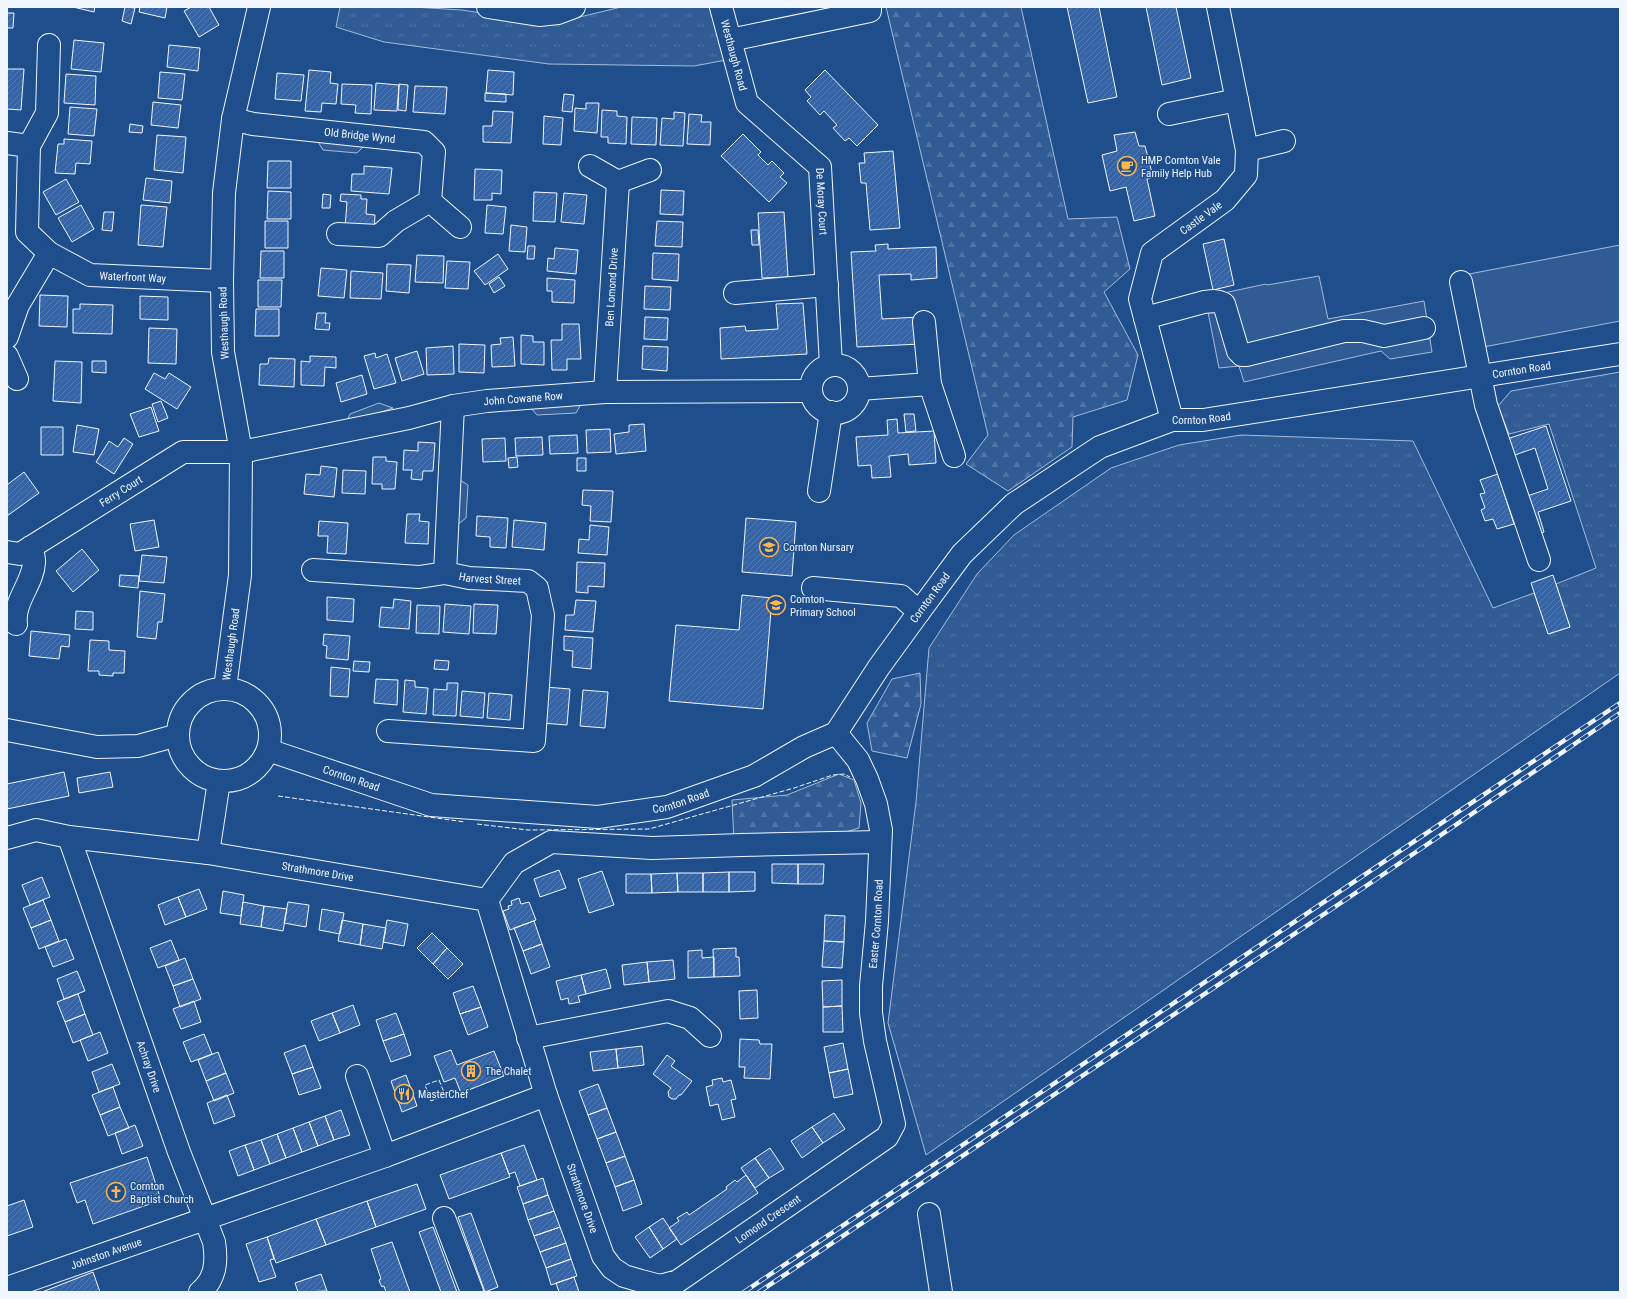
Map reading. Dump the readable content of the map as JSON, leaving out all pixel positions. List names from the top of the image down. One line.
{"streets":{"street":["Westhaugh Road","Old Bridge Wynd","De Moray Court","Castle Vale","Waterfront Way","Ben Lomond Drive","Cornton Road","John Cowane Row","Ferry Court","Harvest Street","Strathmore Drive","Easter Cornton Road","Achray Drive","Lomond Crescent","Johnston Avenue"]},"crossings":[["Westhaugh Road","Old Bridge Wynd"],["Westhaugh Road","De Moray Court"],["Westhaugh Road","Waterfront Way"],["Westhaugh Road","Cornton Road"],["Westhaugh Road","John Cowane Row"],["Westhaugh Road","Ferry Court"],["De Moray Court","John Cowane Row"],["Castle Vale","Cornton Road"],["Ben Lomond Drive","John Cowane Row"],["Cornton Road","Easter Cornton Road"],["John Cowane Row","Ferry Court"],["Strathmore Drive","Achray Drive"],["Strathmore Drive","Lomond Crescent"],["Easter Cornton Road","Lomond Crescent"],["Achray Drive","Johnston Avenue"]],"places":{"cafe":["HMP Cornton Vale Family Help Hub"],"school or university":["Cornton Nursary","Cornton Primary School"],"building":["The Chalet"],"restaurant":["MasterChef"],"church":["Cornton Baptist Church"]}}
